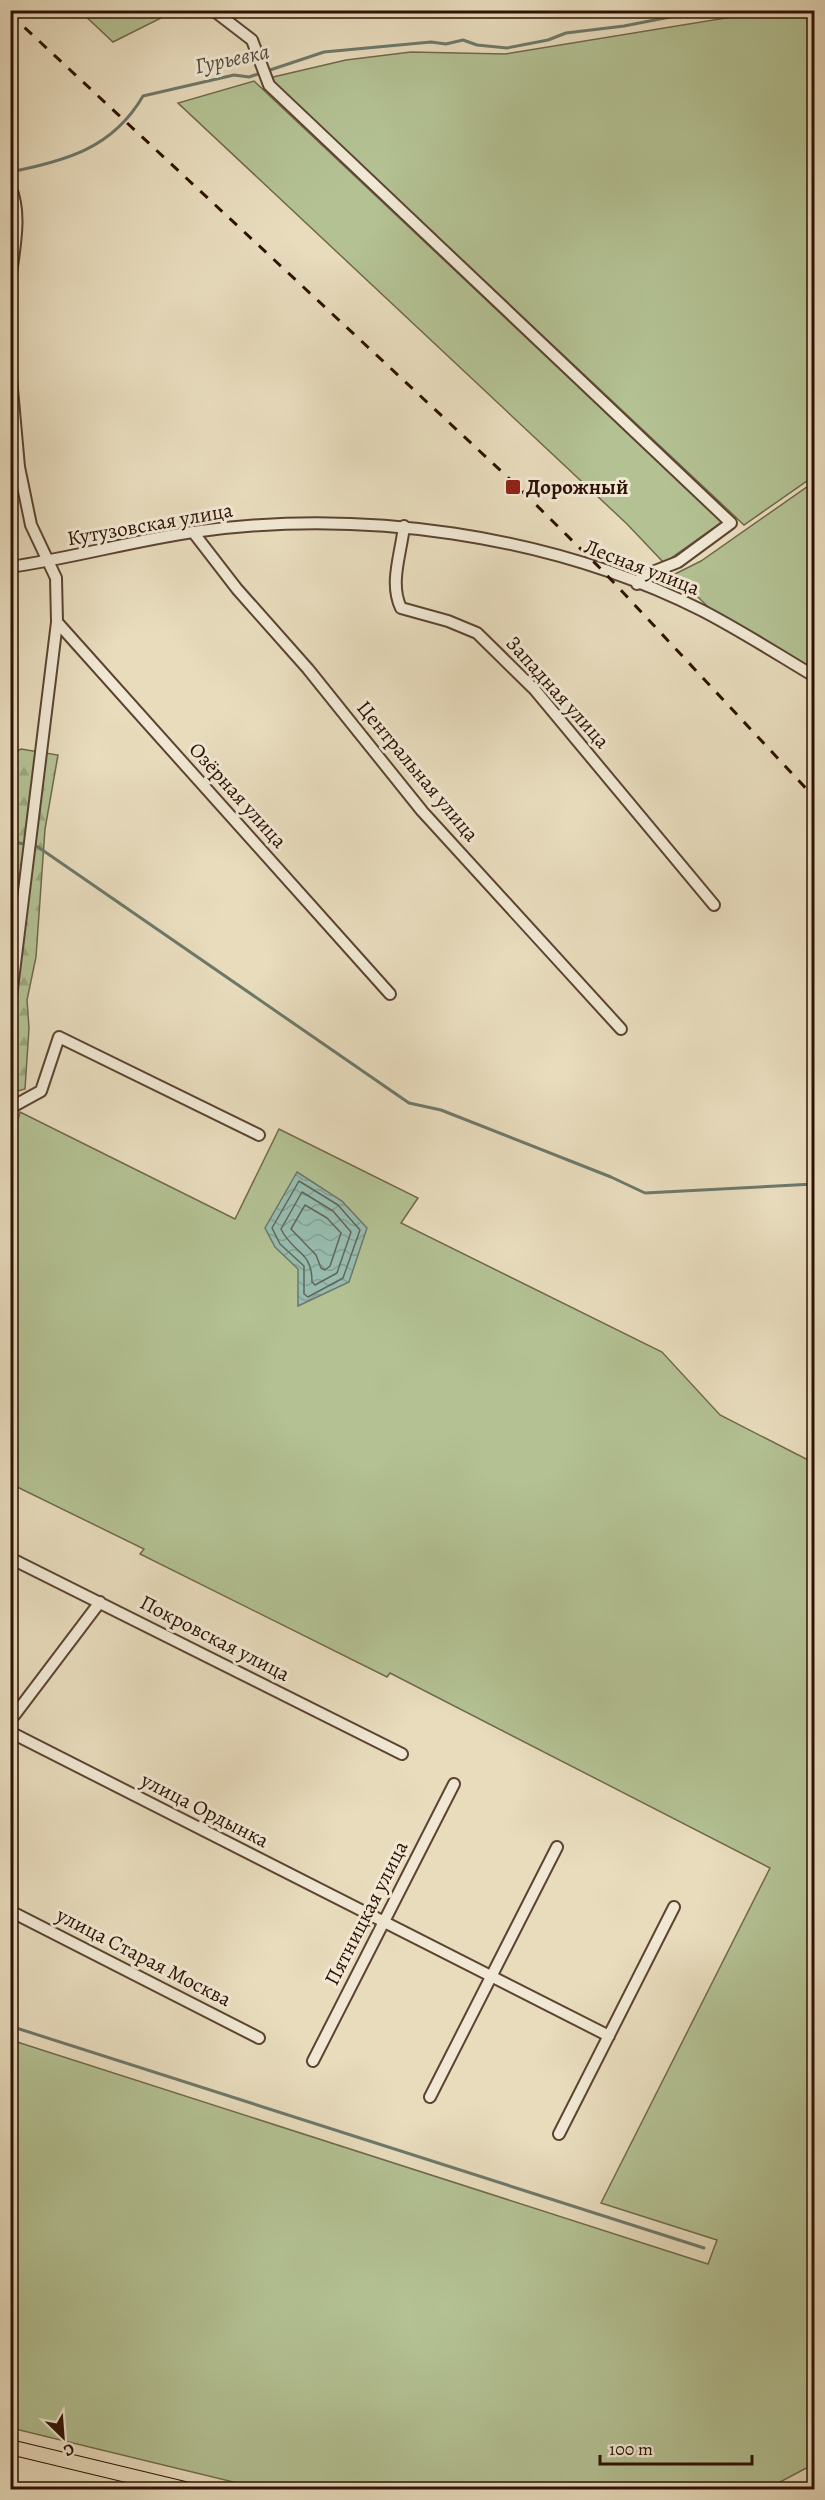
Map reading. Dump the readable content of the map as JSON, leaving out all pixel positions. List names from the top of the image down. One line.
{"streets":{"street":["Кутузовская улица","Лесная улица","Западная улица","Центральная улица","Озёрная улица","Покровская улица","улица Ордынка","Пятницкая улица","улица Старая Москва"]},"crossings":[["Кутузовская улица","Лесная улица"],["Кутузовская улица","Западная улица"],["Кутузовская улица","Центральная улица"],["улица Ордынка","Пятницкая улица"]],"water":["Гурьевка"],"places":{"transit":["Дорожный"]},"scale_bar":"100 m","north":"bottom right"}
